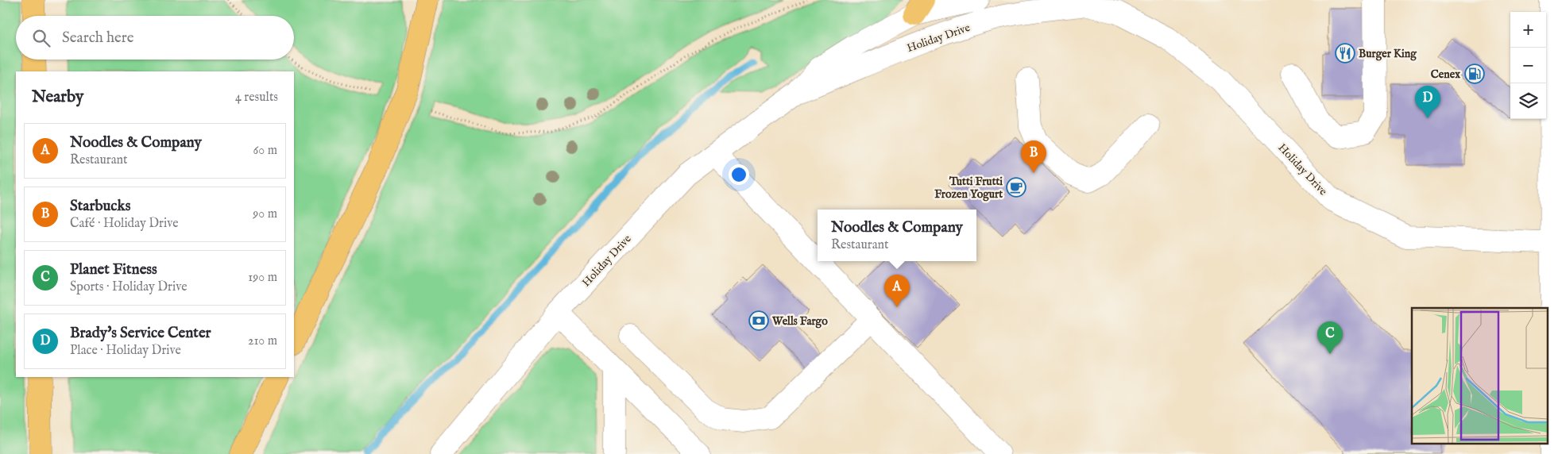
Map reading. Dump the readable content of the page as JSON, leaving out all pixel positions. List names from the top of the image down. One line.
{"streets":{"street":["Holiday Drive"]},"places":{"restaurant":["Burger King"],"fuel station":["Cenex"],"cafe":["Tutti Frutti Frozen Yogurt"],"bank":["Wells Fargo"]},"page":{"map_buttons":["+","−"],"search":"Search here","heading":["Nearby","4 results"],"pins":["D","B","A","C"],"list":[{"mark":"A","name":"Noodles & Company","note":"Restaurant","value":"60 m"},{"mark":"B","name":"Starbucks","note":"Café · Holiday Drive","value":"90 m"},{"mark":"C","name":"Planet Fitness","note":"Sports · Holiday Drive","value":"190 m"},{"mark":"D","name":"Brady's Service Center","note":"Place · Holiday Drive","value":"210 m"}],"popup":["Noodles & Company","Restaurant"]}}
